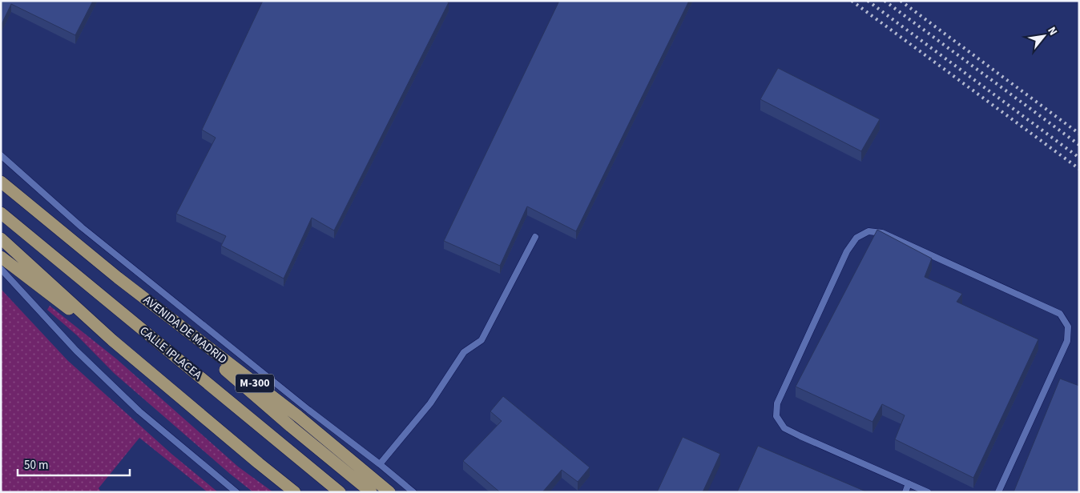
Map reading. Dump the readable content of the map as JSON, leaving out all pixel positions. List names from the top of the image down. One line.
{"streets":{"main road":["AVENIDA DE MADRID","CALLE IPLACEA","M-300"]},"crossings":[["AVENIDA DE MADRID","CALLE IPLACEA"]],"scale_bar":"50 m","north":"top right"}
